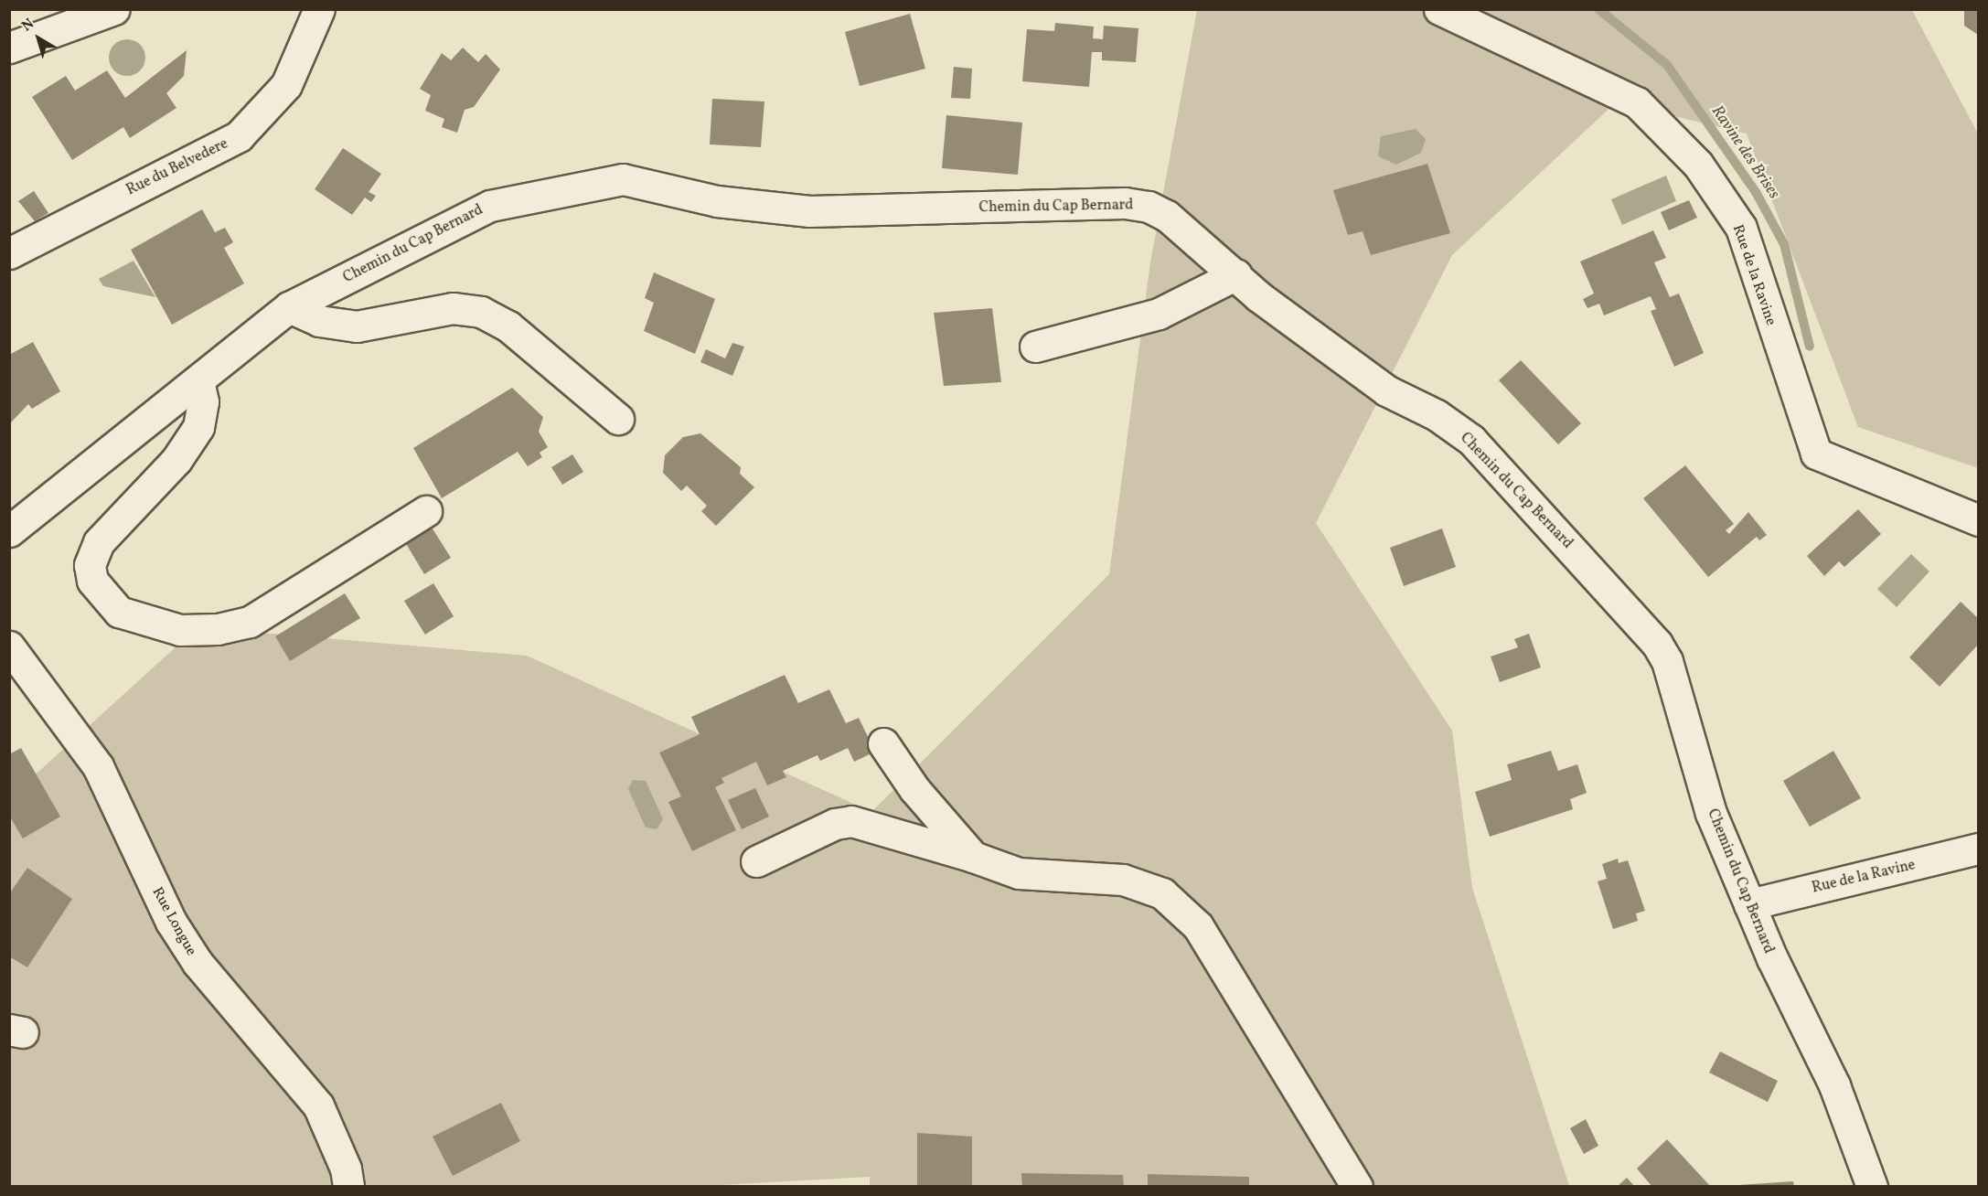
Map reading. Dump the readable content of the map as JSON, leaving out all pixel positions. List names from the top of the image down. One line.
{"streets":{"street":["Rue du Belvedere","Chemin du Cap Bernard","Rue de la Ravine","Rue Longue"]},"crossings":[["Chemin du Cap Bernard","Rue de la Ravine"]],"water":["Ravine des Brises"],"north":"top left"}
